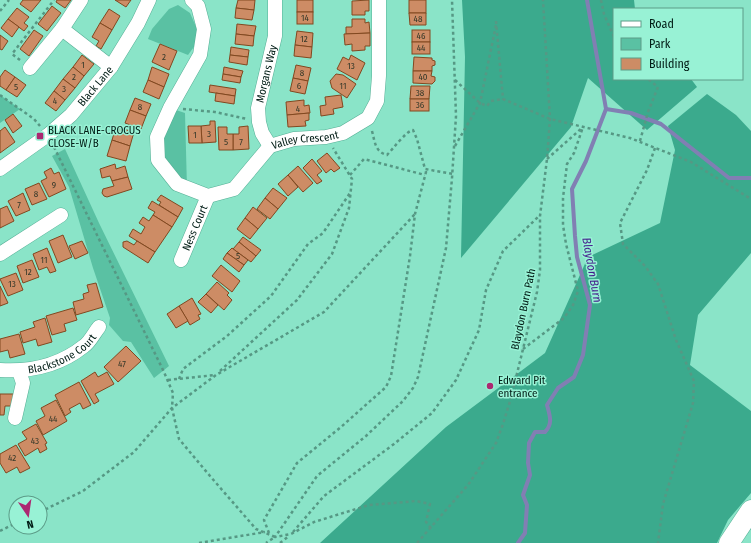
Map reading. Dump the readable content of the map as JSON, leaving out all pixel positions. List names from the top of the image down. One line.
{"streets":{"street":["Morgans Way","Black Lane","Valley Crescent","Ness Court","Blackstone Court"],"path":["Blaydon Burn Path"]},"crossings":[["Morgans Way","Valley Crescent"],["Valley Crescent","Ness Court"]],"water":["Blaydon Burn"],"places":{"transit":["BLACK LANE-CROCUS CLOSE-W/B"],"other":["Edward Pit entrance"]},"house_numbers":["14","48","46","12","44","2","1","13","8","2","40","6","11","5","3","38","4","36","8","4","3","1","5","7","9","8","7","5","11","12","13","47","44","43","42"],"legend":["Road","Park","Building"],"north":"bottom"}
